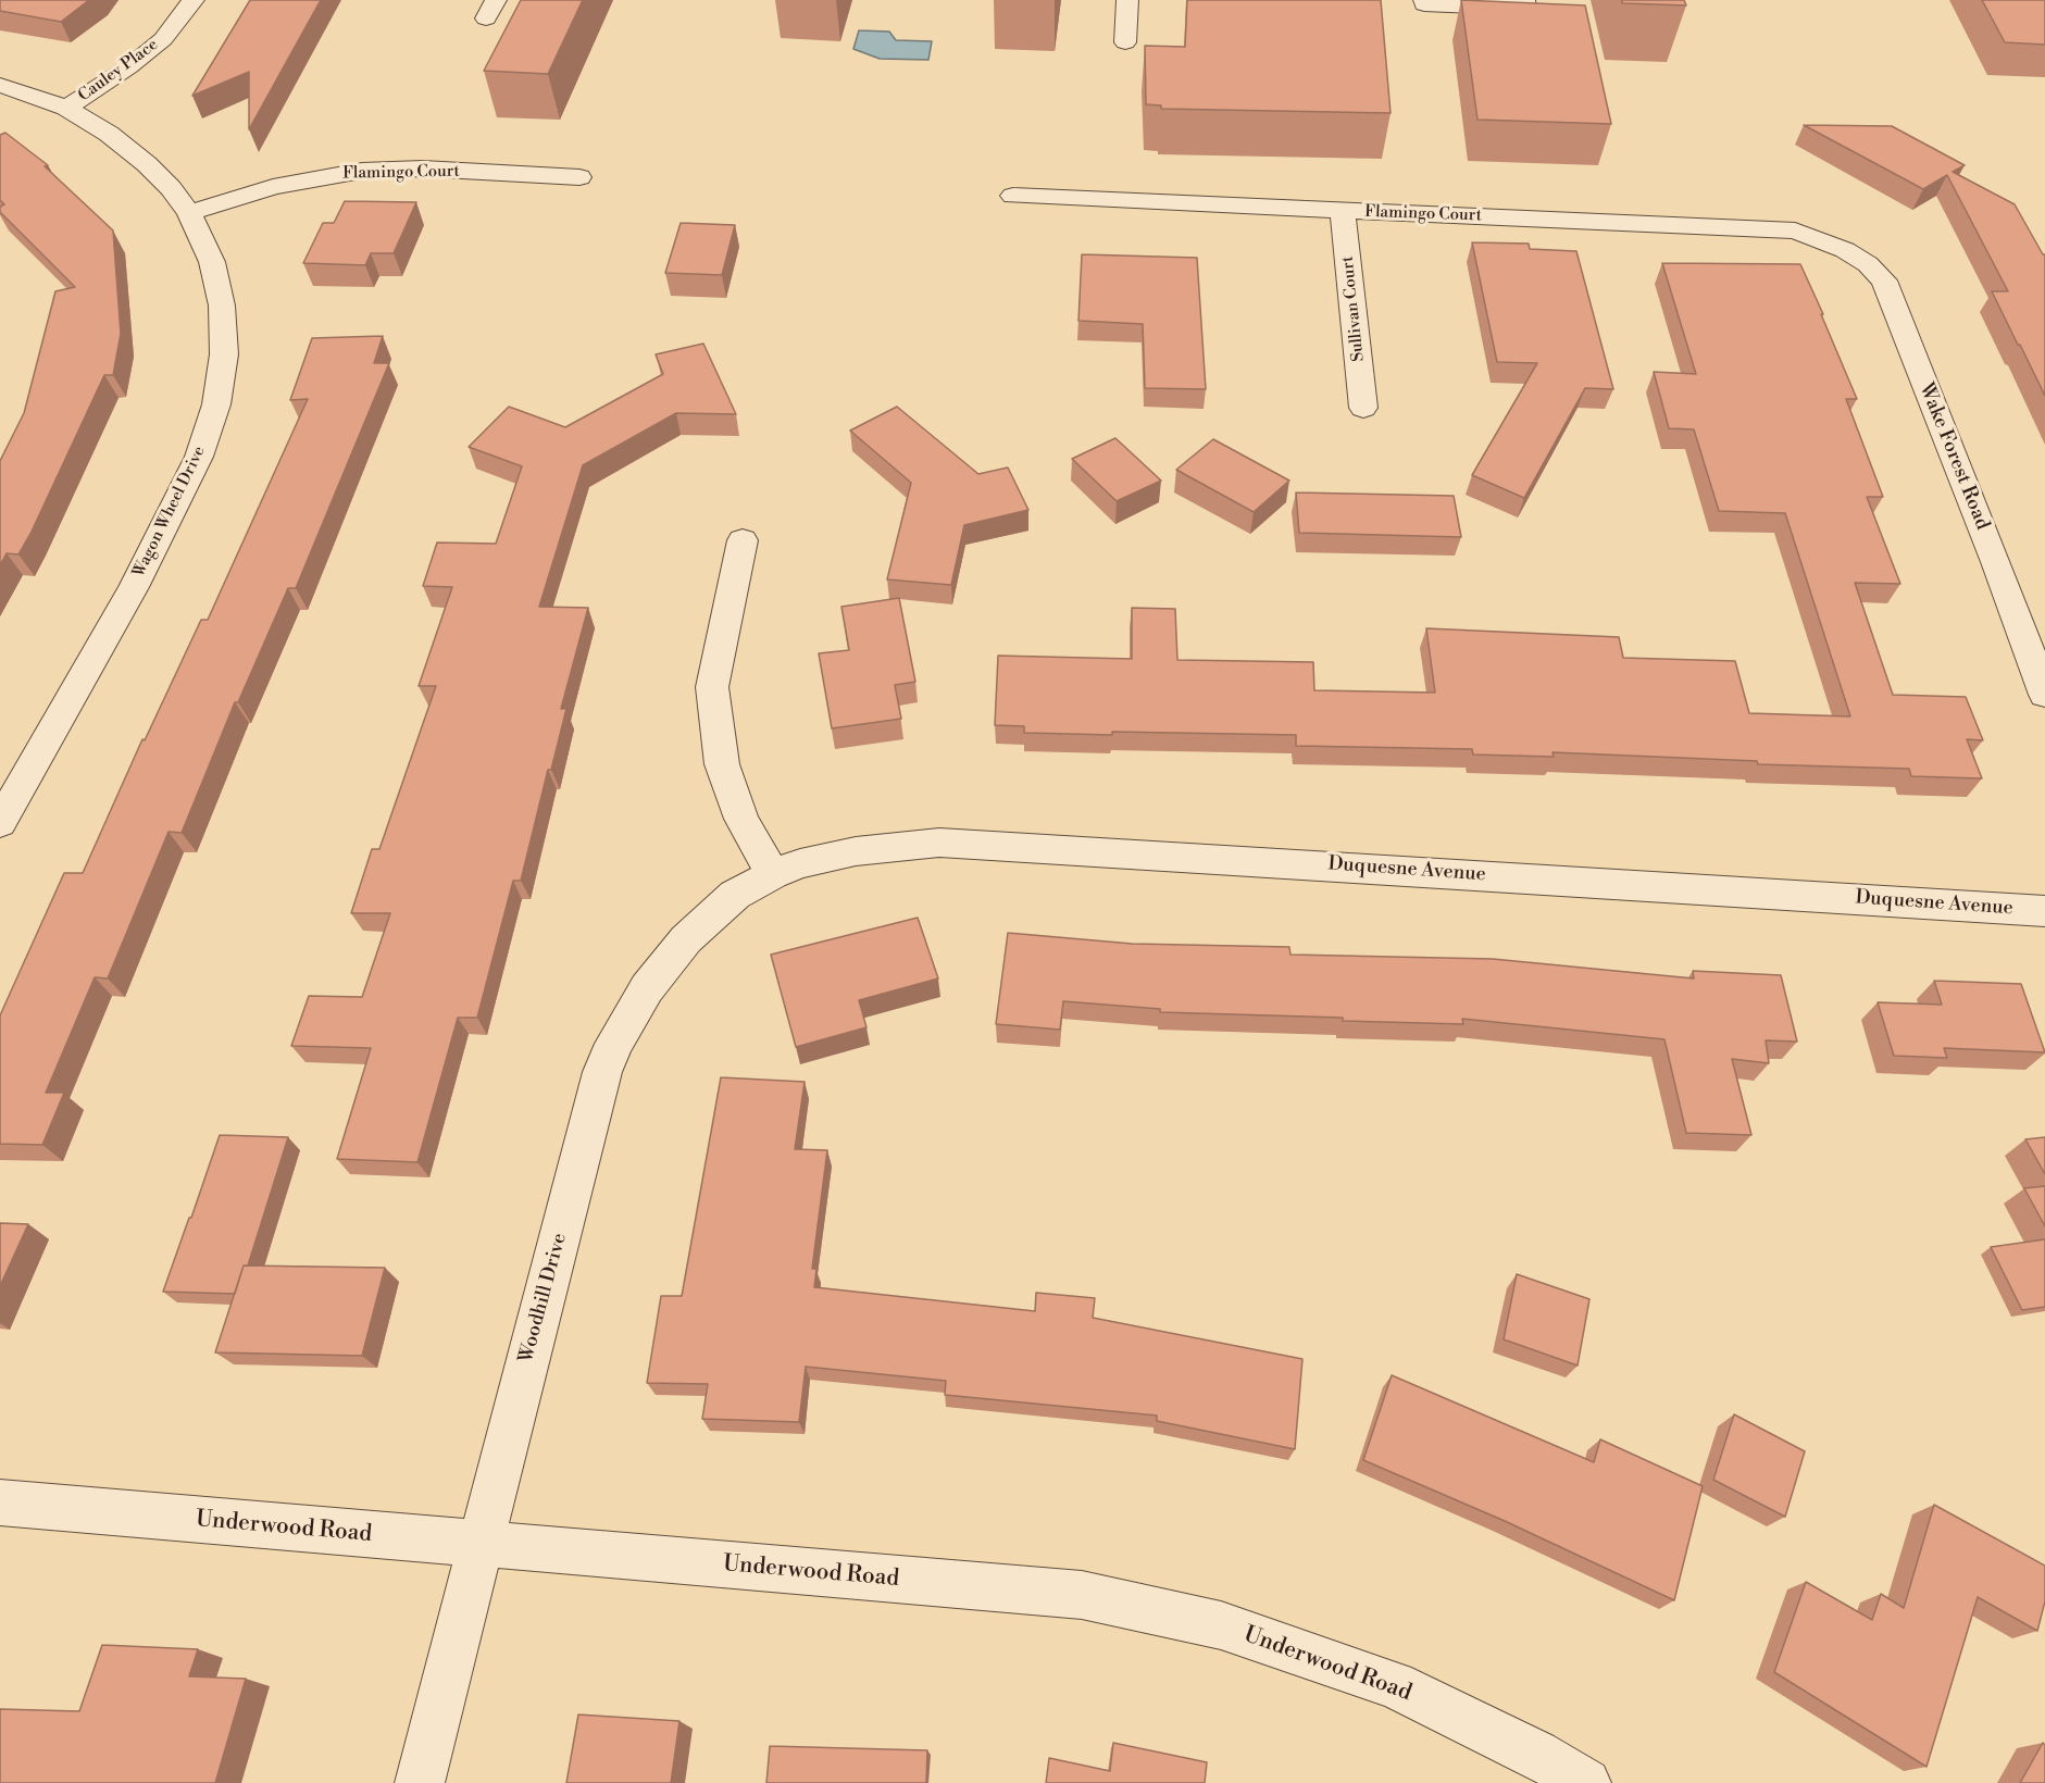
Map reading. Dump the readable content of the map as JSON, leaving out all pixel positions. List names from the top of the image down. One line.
{"streets":{"street":["Cauley Place","Flamingo Court","Sullivan Court","Wake Forest Road","Wagon Wheel Drive","Duquesne Avenue","Woodhill Drive","Underwood Road"]},"crossings":[["Cauley Place","Wagon Wheel Drive"],["Flamingo Court","Sullivan Court"],["Flamingo Court","Wake Forest Road"],["Flamingo Court","Wagon Wheel Drive"],["Duquesne Avenue","Woodhill Drive"],["Woodhill Drive","Underwood Road"]]}
